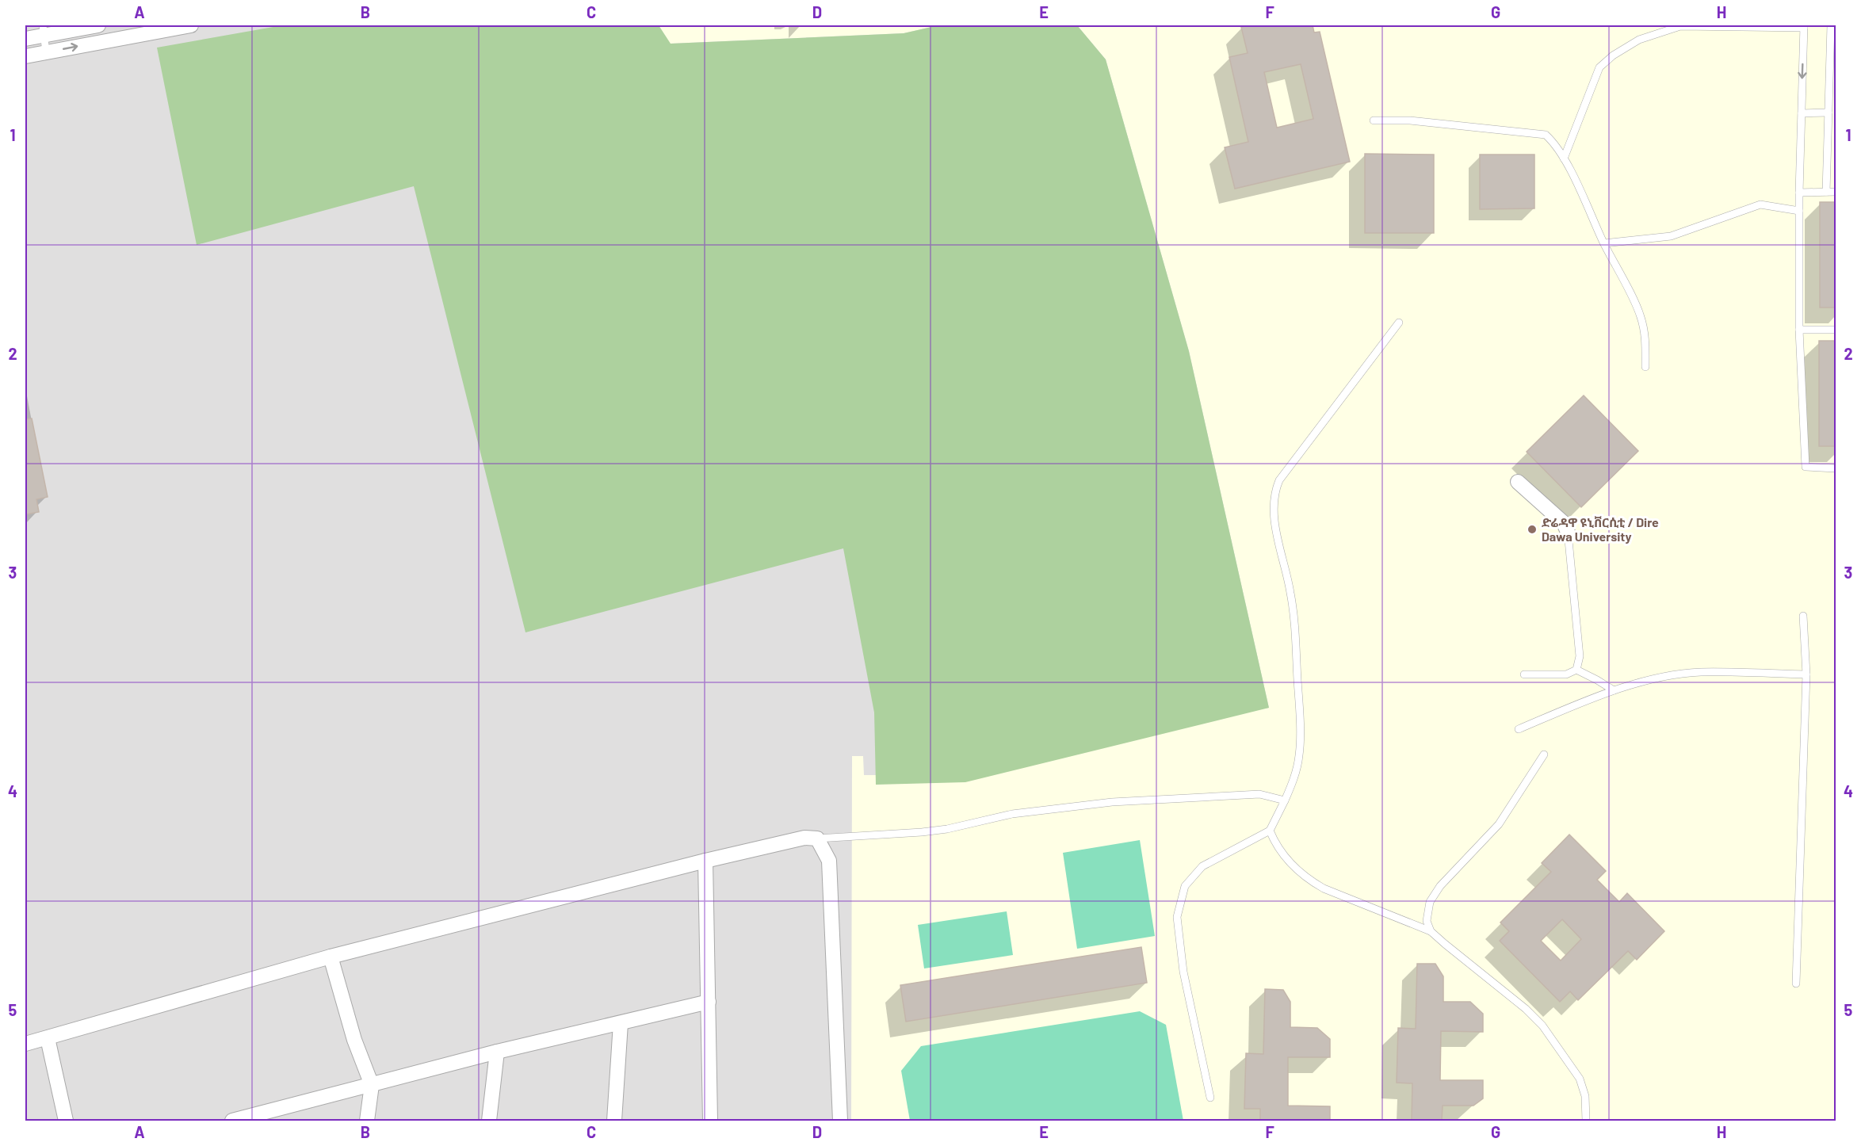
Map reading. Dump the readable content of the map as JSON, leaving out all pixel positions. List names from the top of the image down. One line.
{"places":["ድሬዳዋ ዩኒቨርሲቲ / Dire Dawa University"],"grid":{"columns":["A","B","C","D","E","F","G","H"],"rows":["1","2","3","4","5"]}}
